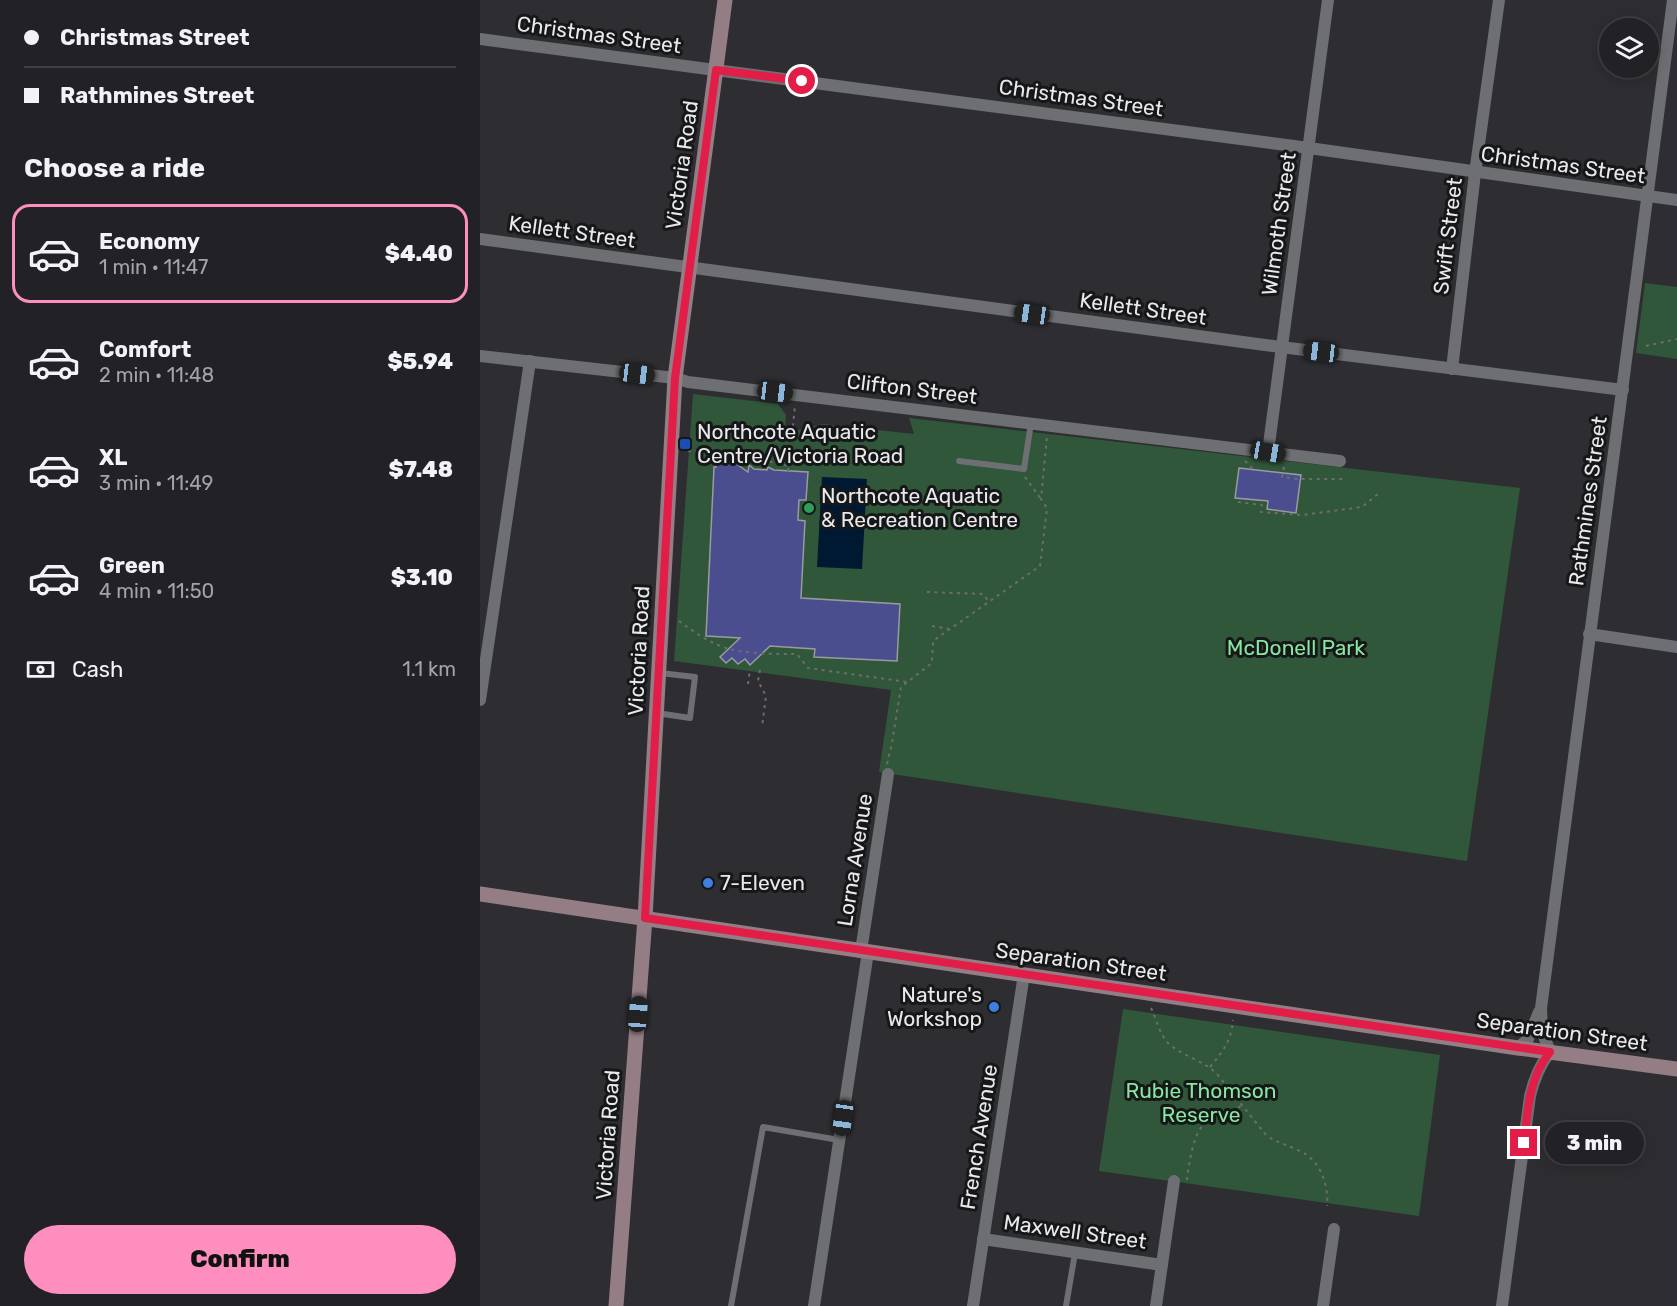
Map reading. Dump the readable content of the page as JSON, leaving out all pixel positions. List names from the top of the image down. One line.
{"streets":{"street":["Christmas Street","Victoria Road","Wilmoth Street","Kellett Street","Swift Street","Clifton Street","Rathmines Street","Lorna Avenue","Separation Street","French Avenue","Maxwell Street"]},"crossings":[["Christmas Street","Victoria Road"],["Christmas Street","Wilmoth Street"],["Christmas Street","Swift Street"],["Christmas Street","Rathmines Street"],["Victoria Road","Kellett Street"],["Victoria Road","Clifton Street"],["Victoria Road","Separation Street"],["Wilmoth Street","Kellett Street"],["Wilmoth Street","Clifton Street"],["Kellett Street","Swift Street"],["Kellett Street","Rathmines Street"],["Rathmines Street","Separation Street"],["Lorna Avenue","Separation Street"],["Separation Street","French Avenue"],["French Avenue","Maxwell Street"]],"parks":["McDonell Park","Rubie Thomson Reserve"],"places":{"transit":["Northcote Aquatic Centre/Victoria Road"],"other":["Northcote Aquatic & Recreation Centre","7-Eleven","Nature's Workshop"]},"page":{"banner":["Christmas Street","Rathmines Street"],"heading":"Choose a ride","list":[{"name":"Economy","note":"1 min · 11:47","value":"$4.40"},{"name":"Comfort","note":"2 min · 11:48","value":"$5.94"},{"name":"XL","note":"3 min · 11:49","value":"$7.48"},{"name":"Green","note":"4 min · 11:50","value":"$3.10"}],"pay":["Cash","1.1 km"],"bubble":"3 min","buttons":"Confirm"}}
